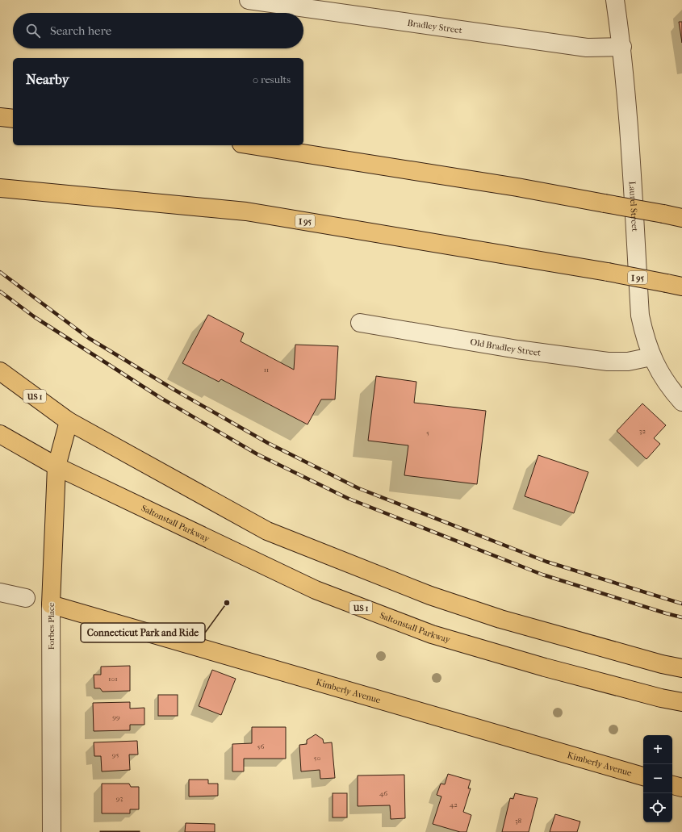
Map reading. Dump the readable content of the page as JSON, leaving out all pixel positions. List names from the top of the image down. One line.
{"streets":{"main road":["I 95","US 1","Saltonstall Parkway","Forbes Place","Kimberly Avenue"],"street":["Bradley Street","Laurel Street","Old Bradley Street"]},"crossings":[["Bradley Street","Laurel Street"],["Laurel Street","Old Bradley Street"],["US 1","Saltonstall Parkway"],["US 1","Forbes Place"],["Saltonstall Parkway","Forbes Place"],["Forbes Place","Kimberly Avenue"]],"places":["Connecticut Park and Ride"],"house_numbers":["11","32","5","101","99","56","95","50","46","93","42","38"],"page":{"search":"Search here","heading":["Nearby","0 results"],"map_buttons":["+","−"]}}
